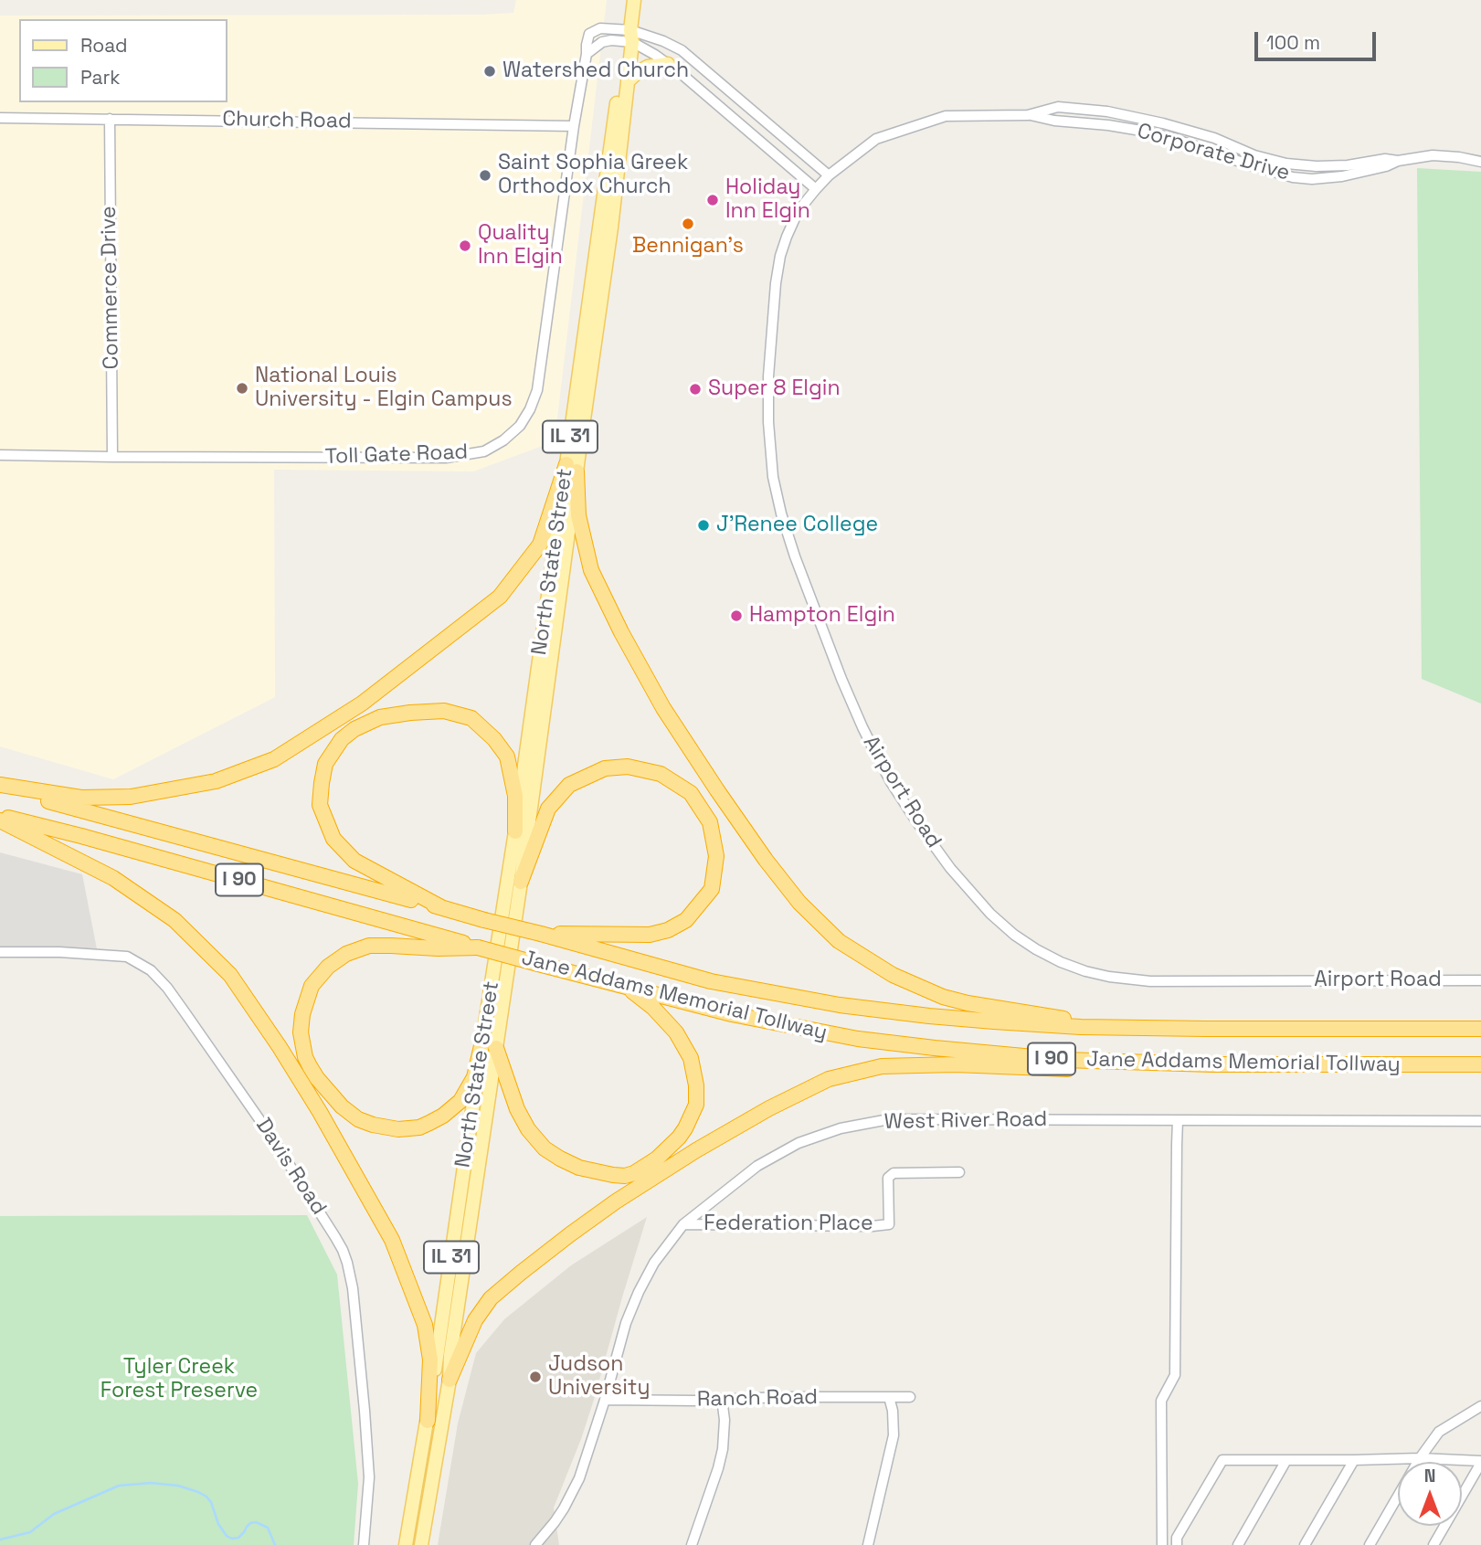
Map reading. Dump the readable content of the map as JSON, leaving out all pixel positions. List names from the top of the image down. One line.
{"streets":{"highway":["I 90","Jane Addams Memorial Tollway"],"main road":["IL 31","North State Street"],"street":["Church Road","Corporate Drive","Commerce Drive","Toll Gate Road","Airport Road","West River Road","Davis Road","Federation Place","Ranch Road"]},"crossings":[["Church Road","Commerce Drive"],["Church Road","Toll Gate Road"],["Corporate Drive","Toll Gate Road"],["Corporate Drive","Airport Road"],["Commerce Drive","Toll Gate Road"],["IL 31","Toll Gate Road"],["IL 31","North State Street"],["Toll Gate Road","North State Street"],["Toll Gate Road","Airport Road"],["West River Road","Federation Place"],["West River Road","Ranch Road"]],"parks":["Tyler Creek Forest Preserve"],"places":["Watershed Church","Saint Sophia Greek Orthodox Church","Holiday Inn Elgin","Bennigan's","Quality Inn Elgin","National Louis University - Elgin Campus","Super 8 Elgin","J'Renee College","Hampton Elgin","Judson University"],"legend":["Road","Park"],"scale_bar":"100 m","north":"top"}
